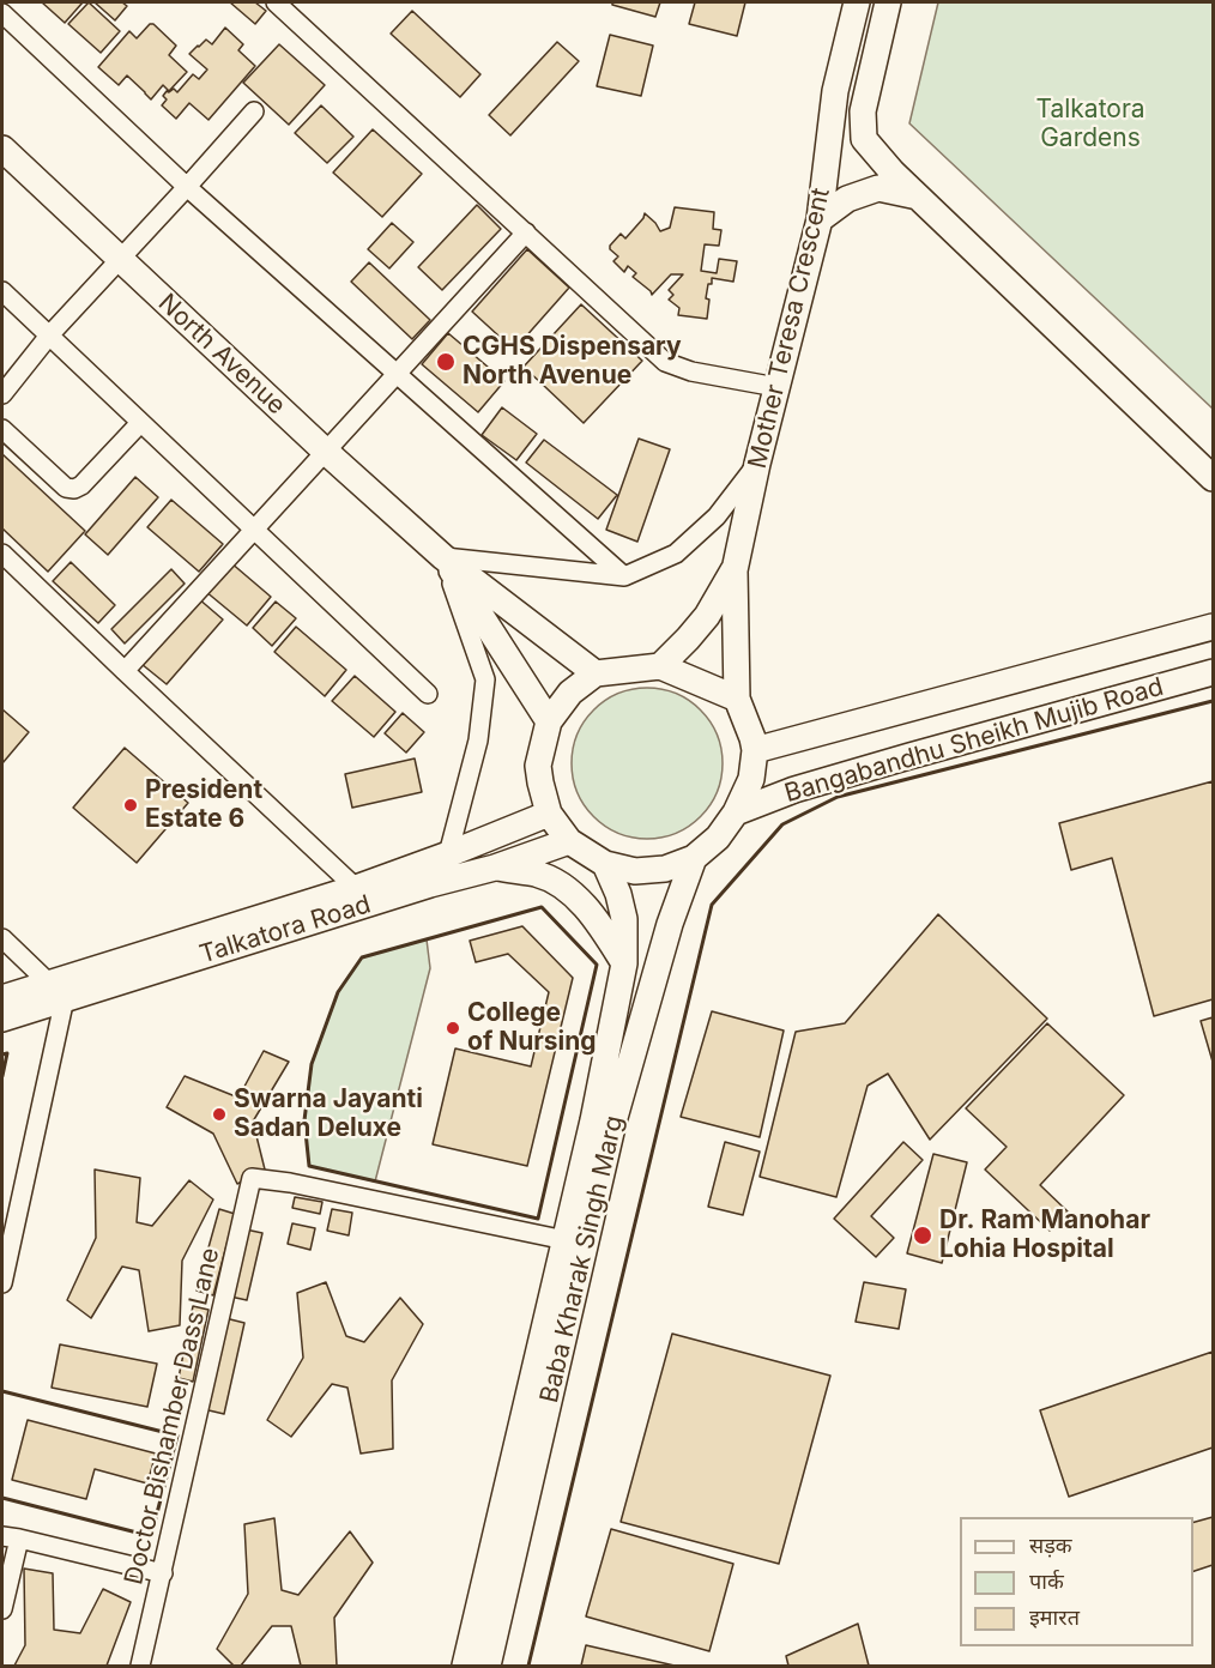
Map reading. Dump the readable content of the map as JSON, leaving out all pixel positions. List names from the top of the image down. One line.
{"streets":{"main road":["Mother Teresa Crescent","North Avenue","Bangabandhu Sheikh Mujib Road","Talkatora Road","Baba Kharak Singh Marg"],"street":["Doctor Bishamber Dass Lane"]},"crossings":[["Mother Teresa Crescent","North Avenue"],["Mother Teresa Crescent","Bangabandhu Sheikh Mujib Road"],["Mother Teresa Crescent","Talkatora Road"],["Mother Teresa Crescent","Baba Kharak Singh Marg"],["North Avenue","Bangabandhu Sheikh Mujib Road"],["North Avenue","Talkatora Road"],["North Avenue","Baba Kharak Singh Marg"],["Bangabandhu Sheikh Mujib Road","Talkatora Road"],["Bangabandhu Sheikh Mujib Road","Baba Kharak Singh Marg"],["Talkatora Road","Baba Kharak Singh Marg"],["Baba Kharak Singh Marg","Doctor Bishamber Dass Lane"]],"parks":["Talkatora Gardens"],"places":["CGHS Dispensary North Avenue","President Estate 6","College of Nursing","Swarna Jayanti Sadan Deluxe","Dr. Ram Manohar Lohia Hospital"],"legend":["सड़क","पार्क","इमारत"]}
